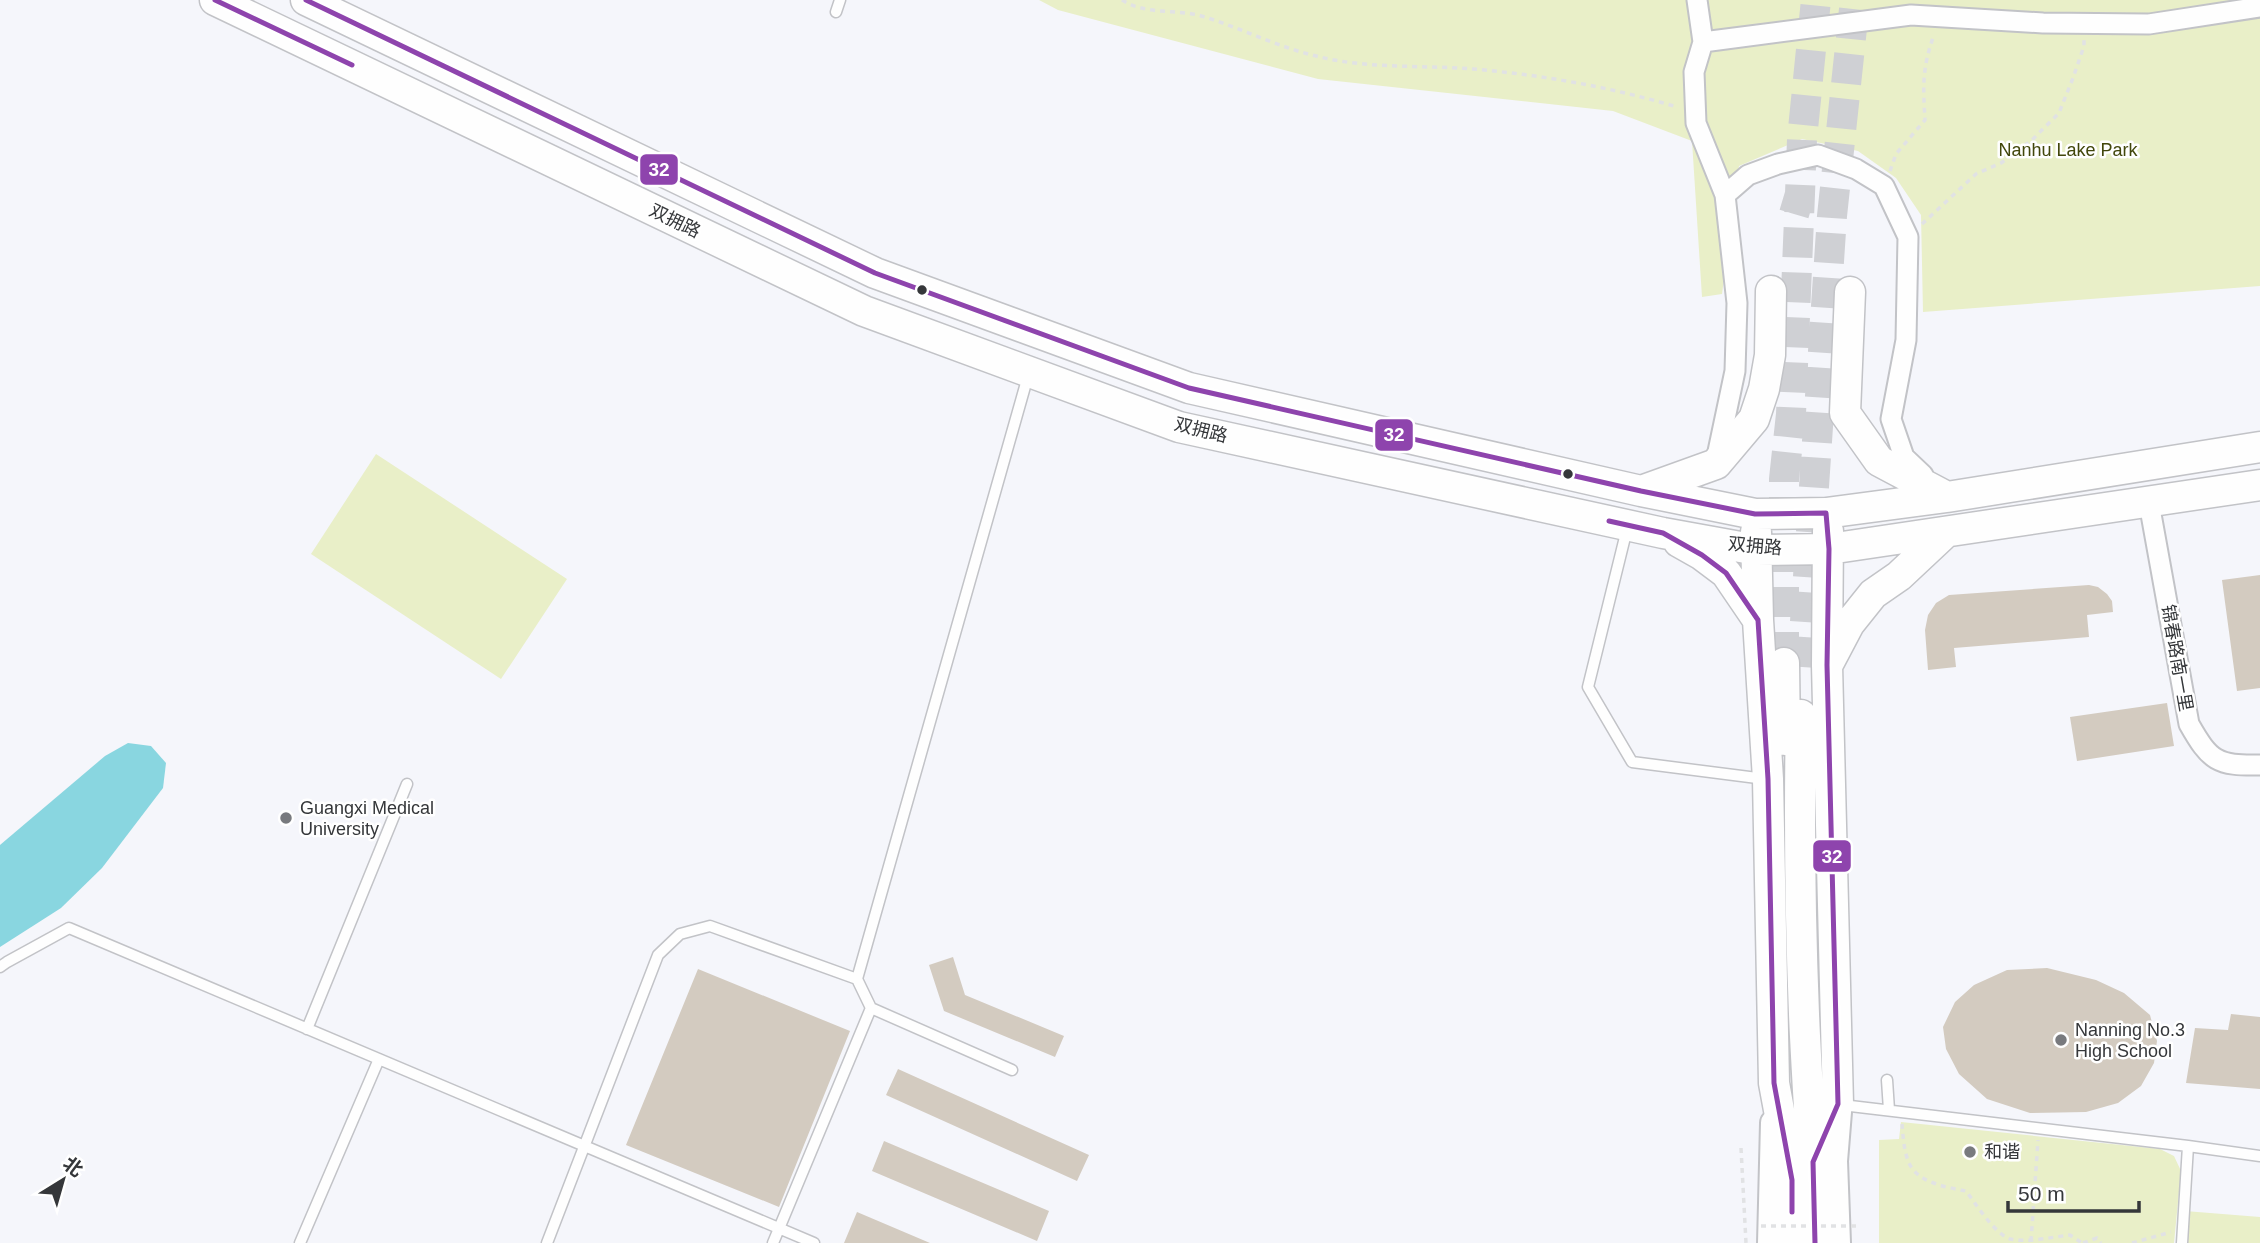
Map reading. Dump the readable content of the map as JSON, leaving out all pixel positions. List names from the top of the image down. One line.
{"streets":{"main road":["双拥路"],"street":["锦春路南一里"]},"crossings":[["双拥路","锦春路南一里"]],"parks":["Nanhu Lake Park"],"places":["Guangxi Medical University","Nanning No.3 High School","和谐"],"lines":["transit line 32"],"scale_bar":"50 m","north":"top right"}
